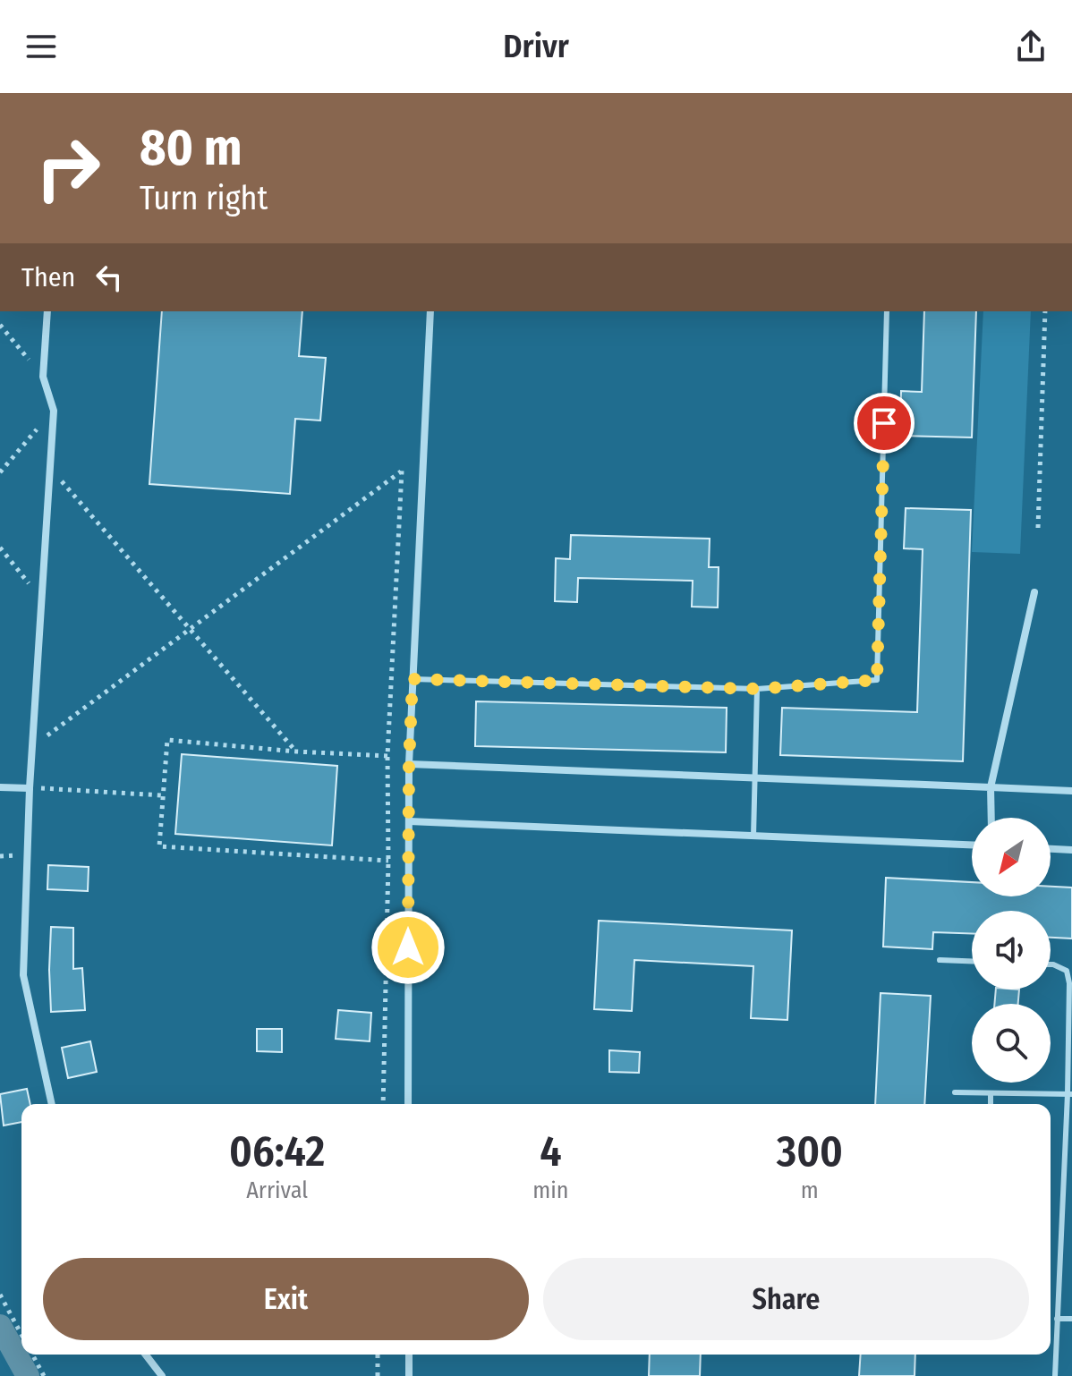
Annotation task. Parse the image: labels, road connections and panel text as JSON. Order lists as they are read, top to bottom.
{
  "north": "bottom left",
  "page": {
    "header": "Drivr",
    "turn": ["80 m", "Turn right"],
    "then": "Then",
    "eta": [
      "06:42",
      "Arrival",
      "4",
      "min",
      "300",
      "m"
    ],
    "buttons": ["Exit", "Share"]
  }
}
